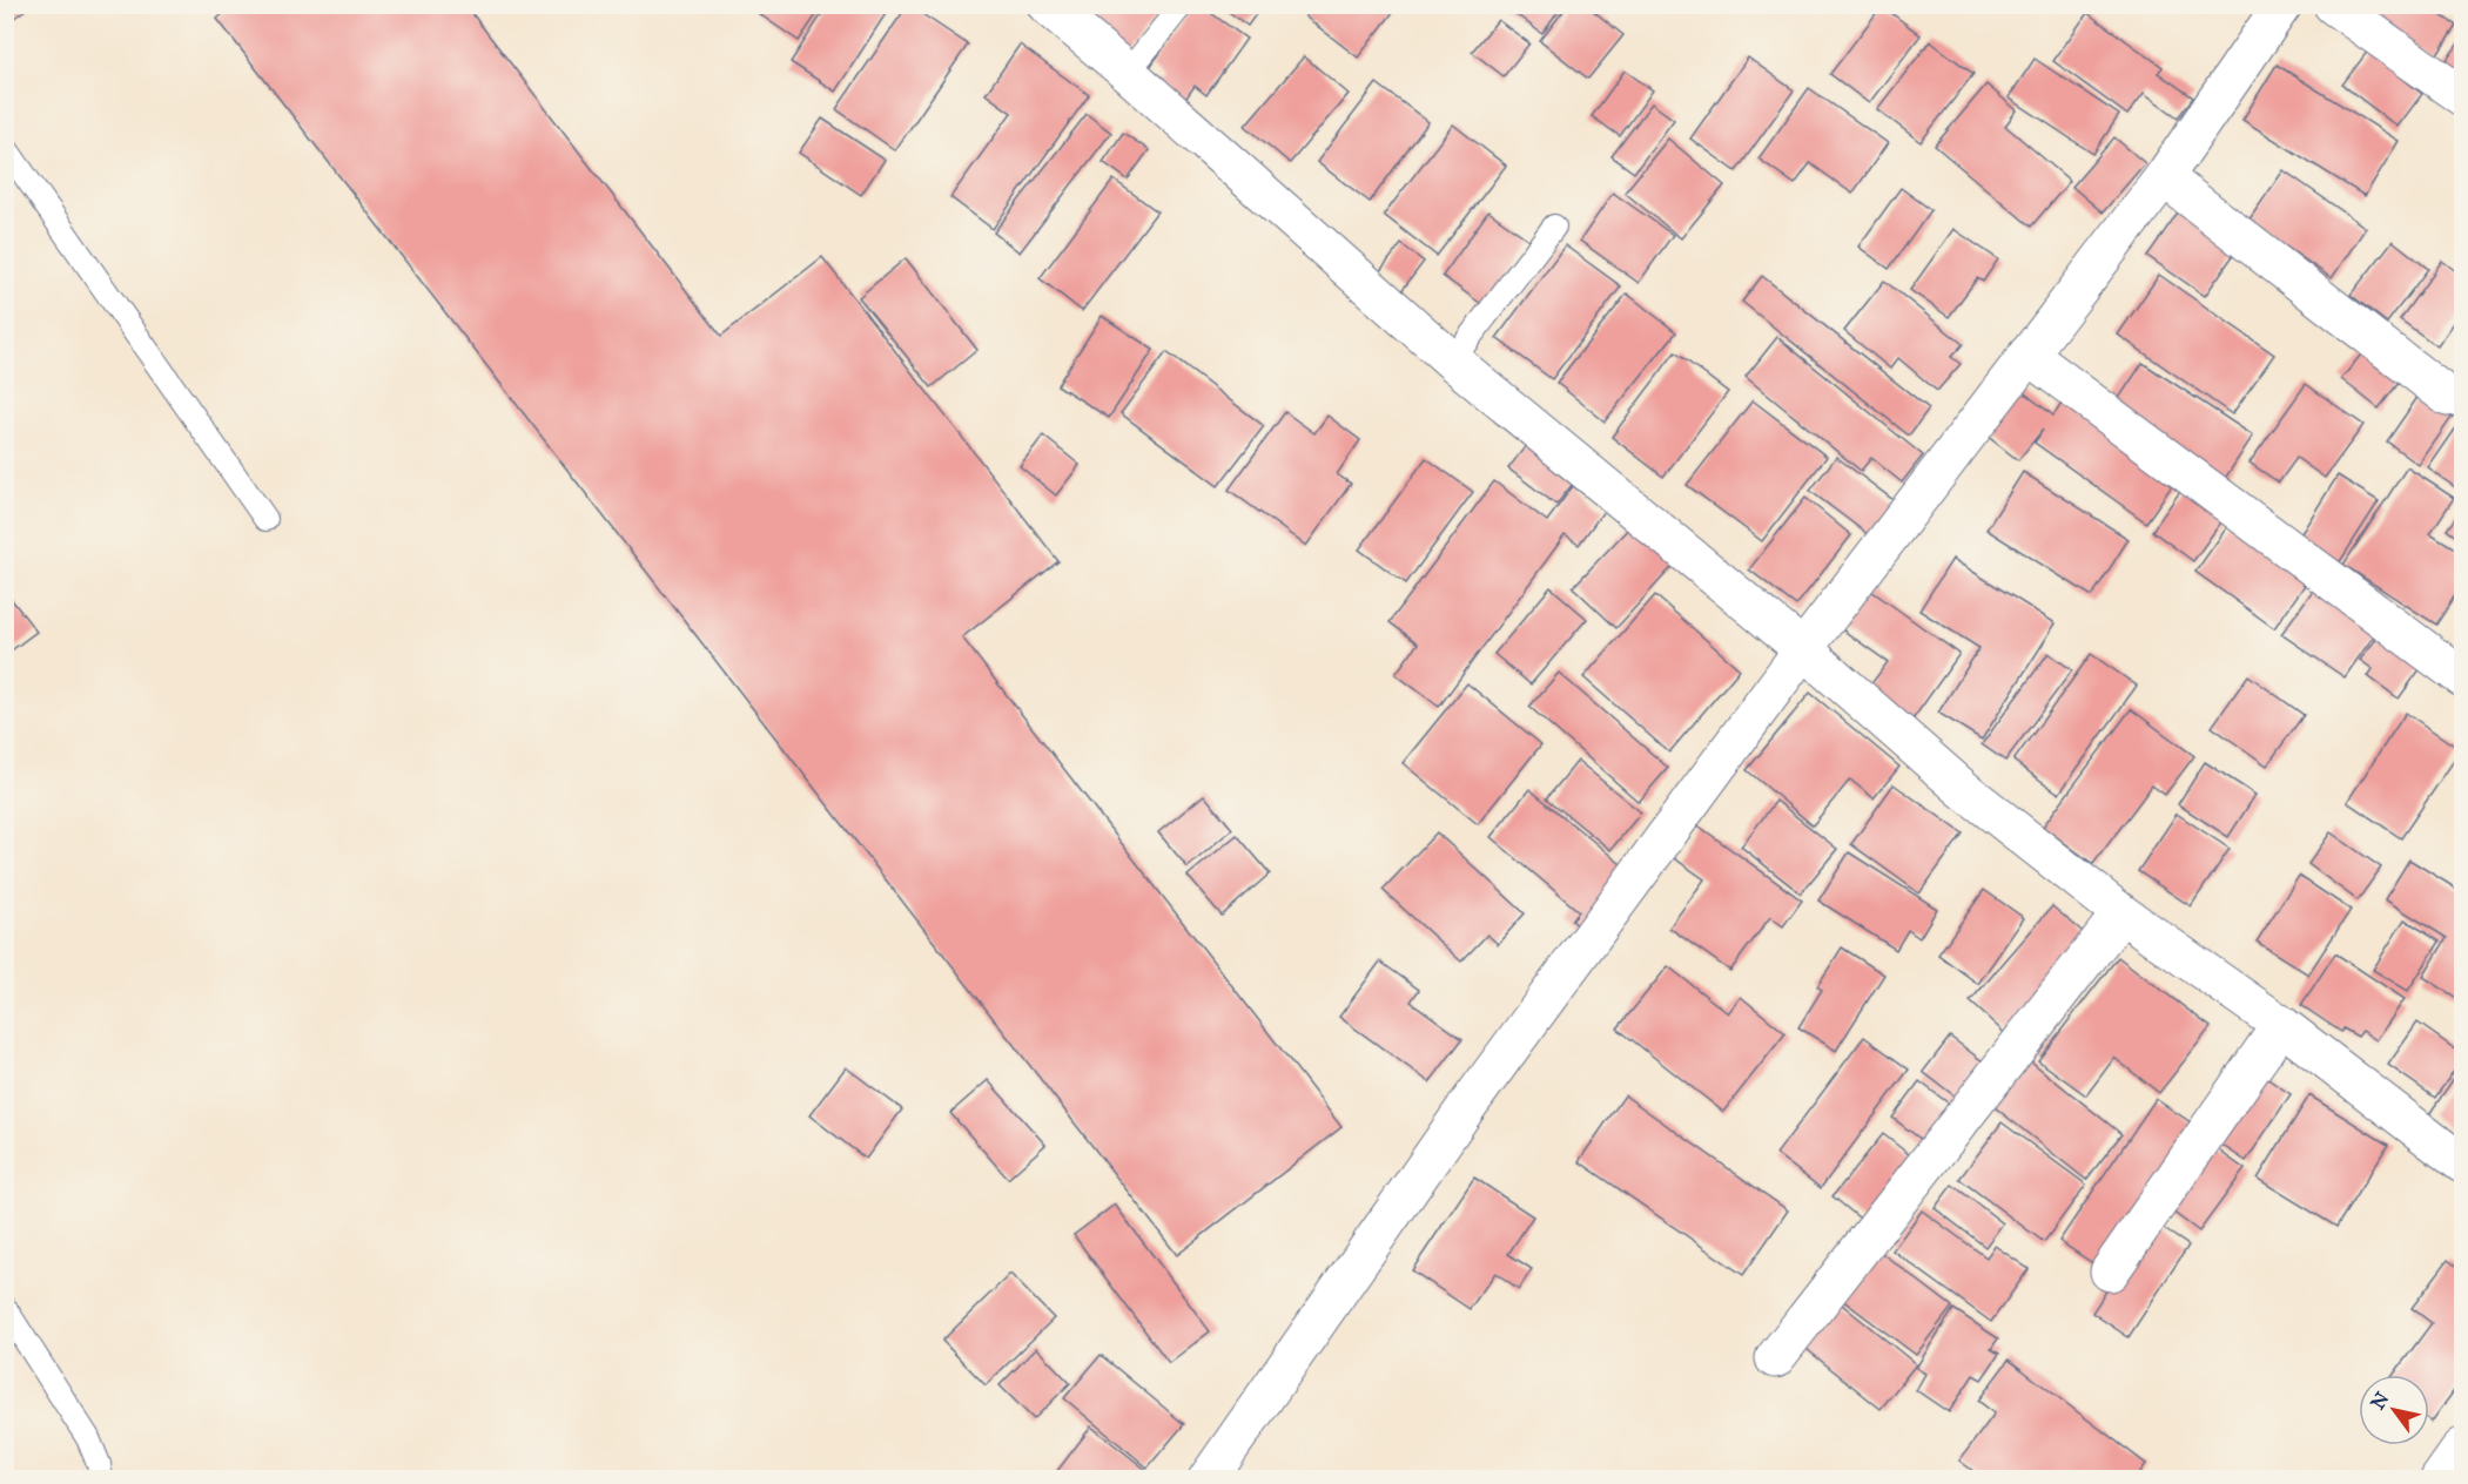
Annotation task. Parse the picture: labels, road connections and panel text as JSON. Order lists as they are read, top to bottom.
{
  "north": "top left"
}
